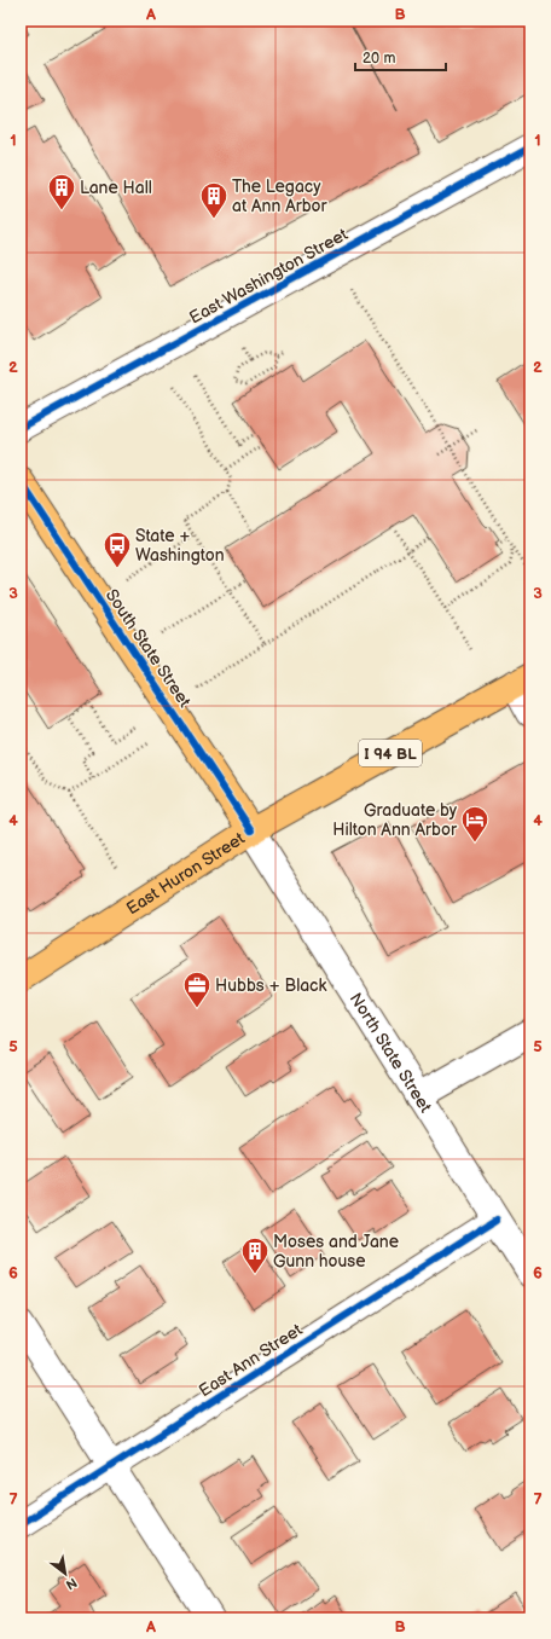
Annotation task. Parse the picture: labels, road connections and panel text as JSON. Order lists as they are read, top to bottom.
{
  "streets": {
    "main road": ["South State Street", "I 94 BL", "East Huron Street"],
    "street": ["East Washington Street", "North State Street", "East Ann Street"]
  },
  "crossings": [
    ["South State Street", "East Huron Street"],
    ["South State Street", "North State Street"],
    ["East Huron Street", "North State Street"],
    ["North State Street", "East Ann Street"]
  ],
  "places": {
    "building": ["Lane Hall", "The Legacy at Ann Arbor", "Moses and Jane Gunn house"],
    "bus stop": ["State + Washington"],
    "hotel": ["Graduate by Hilton Ann Arbor"],
    "office": ["Hubbs + Black"]
  },
  "scale_bar": "20 m",
  "north": "bottom right",
  "grid": {
    "columns": ["A", "B"],
    "rows": [
      "1",
      "2",
      "3",
      "4",
      "5",
      "6",
      "7"
    ]
  }
}
